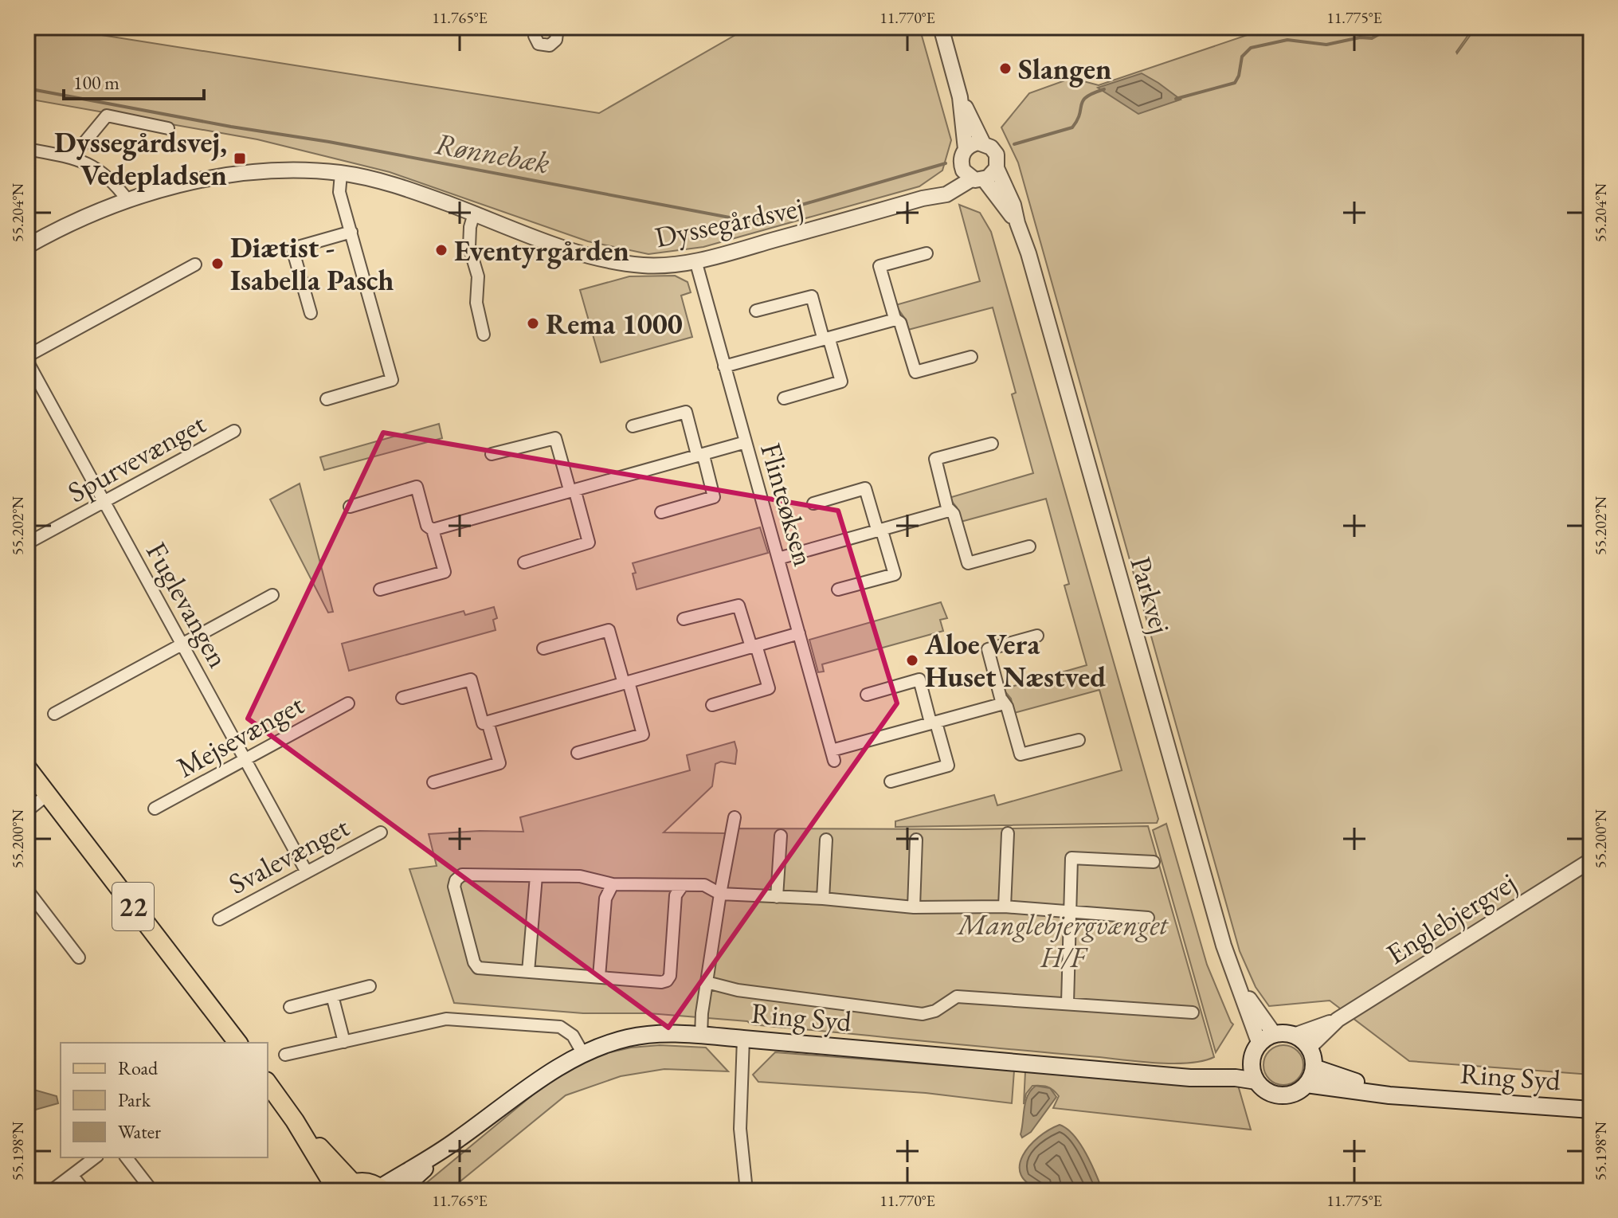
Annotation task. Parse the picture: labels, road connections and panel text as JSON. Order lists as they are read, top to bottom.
{
  "streets": {
    "main road": ["22", "Ring Syd"],
    "street": [
      "Dyssegårdsvej",
      "Spurvevænget",
      "Flinteøksen",
      "Parkvej",
      "Fuglevangen",
      "Mejsevænget",
      "Svalevænget",
      "Englebjergvej"
    ]
  },
  "crossings": [
    ["Dyssegårdsvej", "Flinteøksen"],
    ["Dyssegårdsvej", "Parkvej"],
    ["Spurvevænget", "Fuglevangen"],
    ["Parkvej", "Englebjergvej"],
    ["Parkvej", "Ring Syd"],
    ["Fuglevangen", "Mejsevænget"],
    ["Fuglevangen", "Svalevænget"],
    ["Englebjergvej", "Ring Syd"]
  ],
  "water": ["Rønnebæk"],
  "parks": ["Manglebjergvænget H/F"],
  "places": {
    "other": [
      "Slangen",
      "Eventyrgården",
      "Diætist - Isabella Pasch",
      "Rema 1000",
      "Aloe Vera Huset Næstved"
    ],
    "transit": ["Dyssegårdsvej, Vedepladsen"]
  },
  "legend": ["Road", "Park", "Water"],
  "scale_bar": "100 m",
  "coordinates": [
    "11.765°E",
    "11.770°E",
    "11.775°E",
    "55.204°N",
    "55.202°N",
    "55.200°N",
    "55.198°N"
  ]
}
